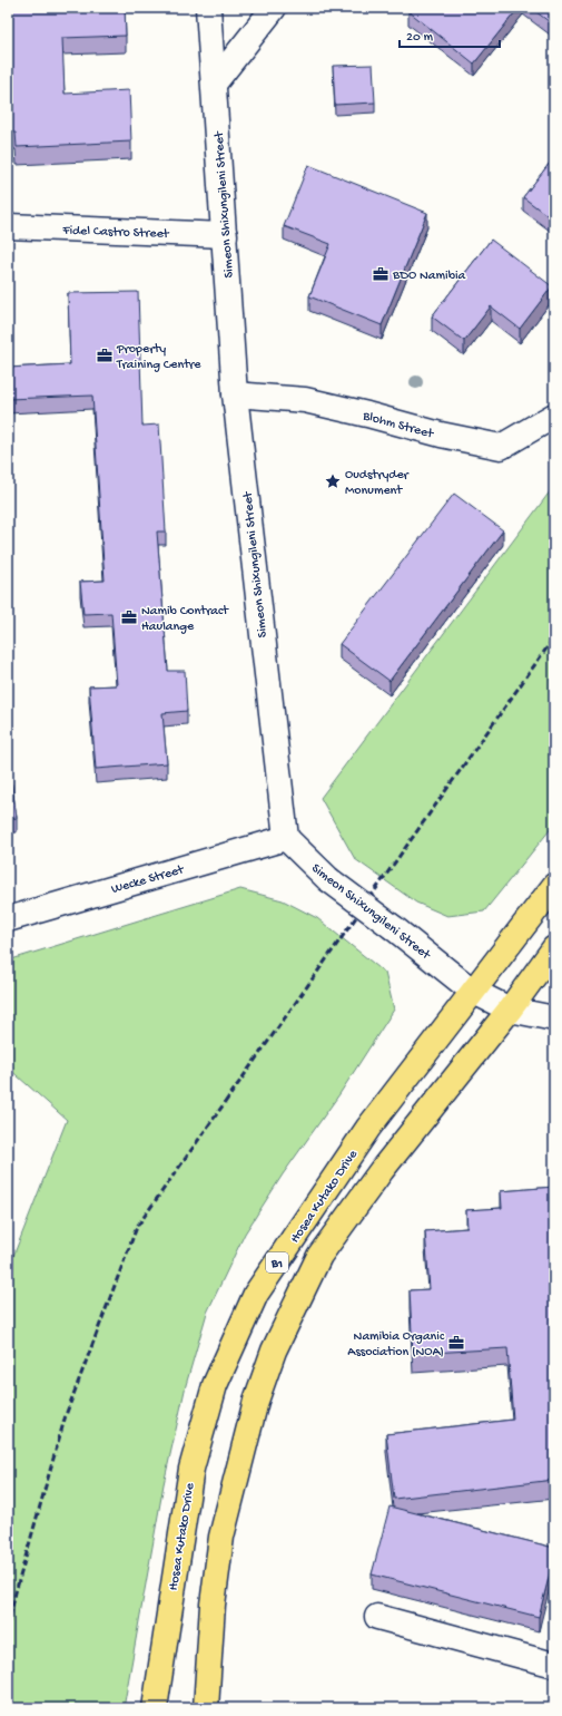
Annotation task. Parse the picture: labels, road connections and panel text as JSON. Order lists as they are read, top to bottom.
{
  "streets": {
    "main road": ["Hosea Kutako Drive", "B1"],
    "street": [
      "Simeon Shixungileni Street",
      "Fidel Castro Street",
      "Blohm Street",
      "Wecke Street"
    ]
  },
  "crossings": [
    ["Simeon Shixungileni Street", "Fidel Castro Street"],
    ["Simeon Shixungileni Street", "Blohm Street"],
    ["Simeon Shixungileni Street", "Wecke Street"],
    ["Simeon Shixungileni Street", "Hosea Kutako Drive"]
  ],
  "places": {
    "office": [
      "BDO Namibia",
      "Property Training Centre",
      "Namib Contract Haulange",
      "Namibia Organic Association (NOA)"
    ],
    "place": ["Oudstryder Monument"]
  },
  "scale_bar": "20 m"
}
